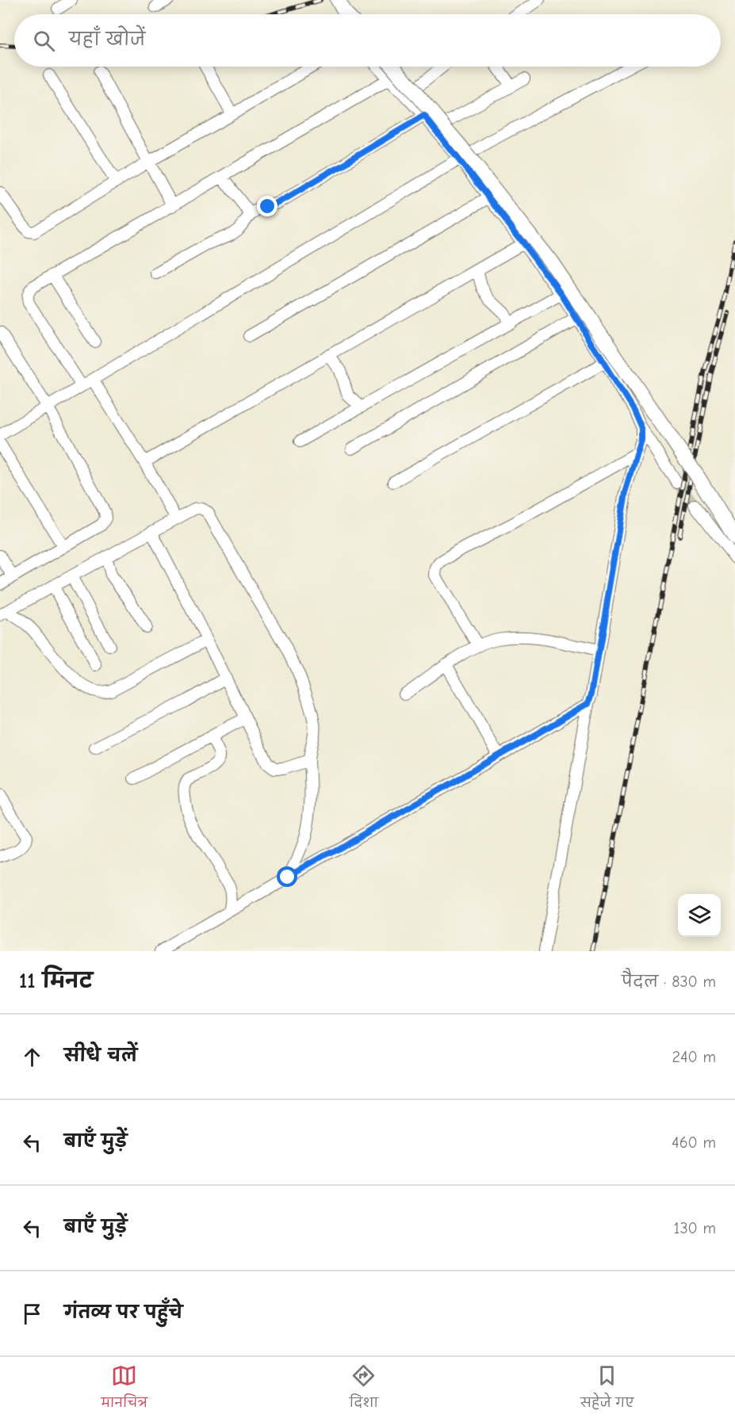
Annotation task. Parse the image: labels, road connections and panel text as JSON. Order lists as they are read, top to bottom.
{
  "page": {
    "search": "यहाँ खोजें",
    "heading": ["11 मिनट", "पैदल · 830 m"],
    "list": [
      ["सीधे चलें", "240 m"],
      ["बाएँ मुड़ें", "460 m"],
      ["बाएँ मुड़ें", "130 m"],
      "गंतव्य पर पहुँचे"
    ],
    "nav": ["मानचित्र", "दिशा", "सहेजे गए"]
  }
}
